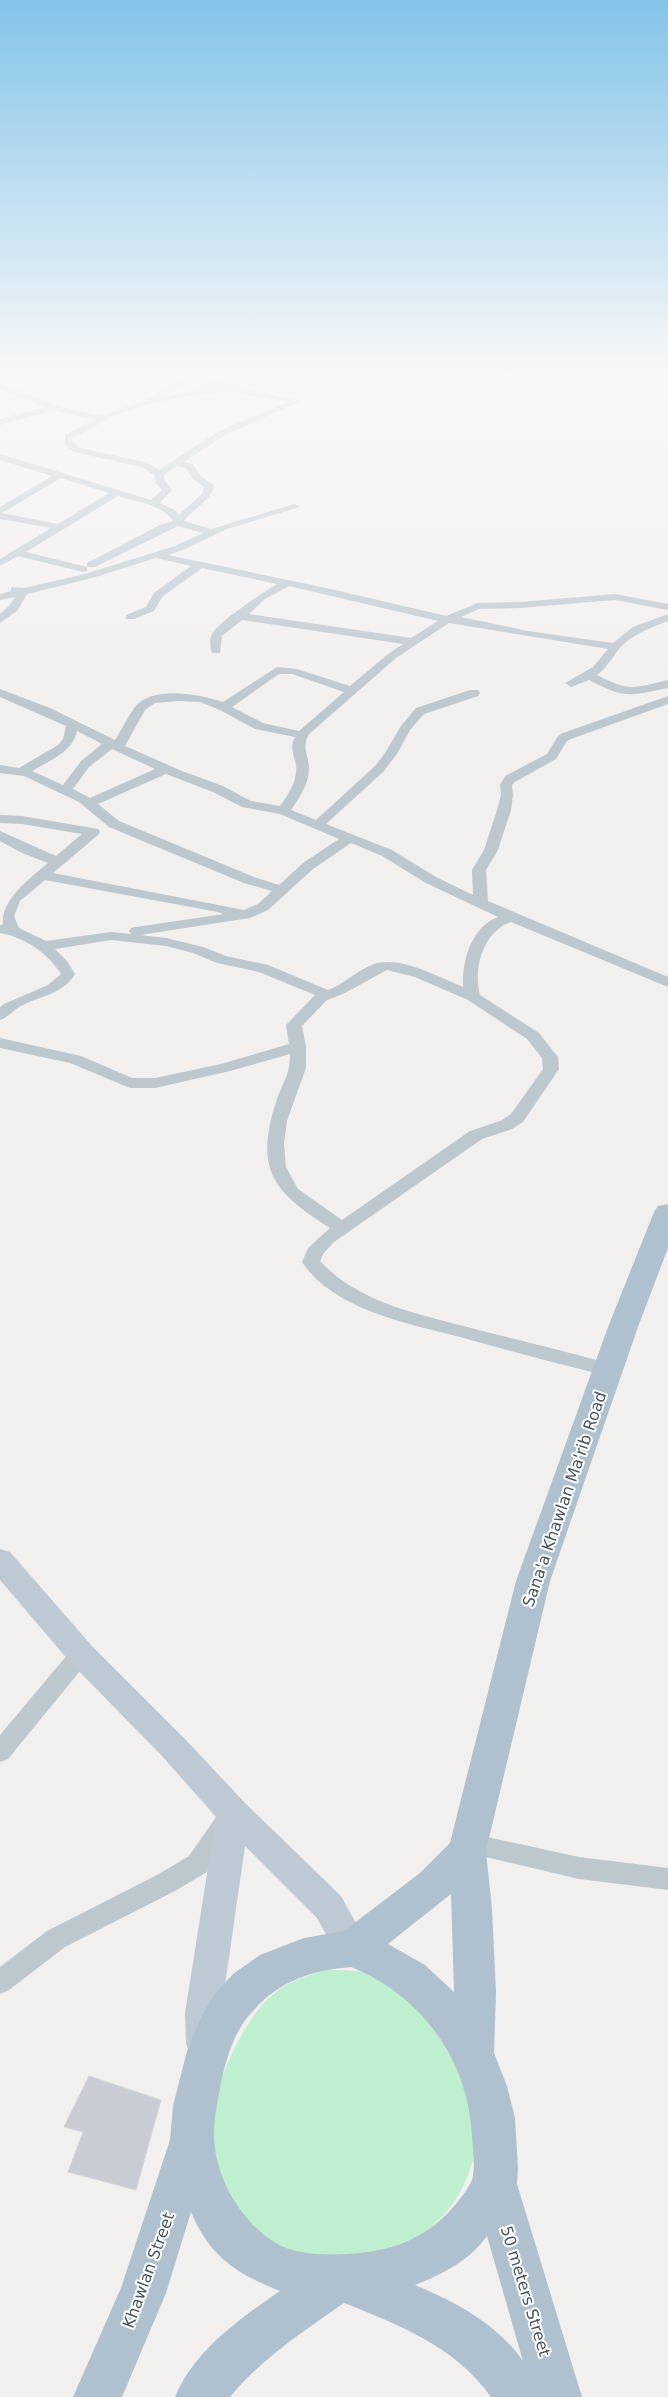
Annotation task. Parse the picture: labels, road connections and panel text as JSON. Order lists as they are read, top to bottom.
{
  "streets": {
    "main road": ["Sana'a Khawlan Ma'rib Road", "Khawlan Street", "50 meters Street"]
  }
}
